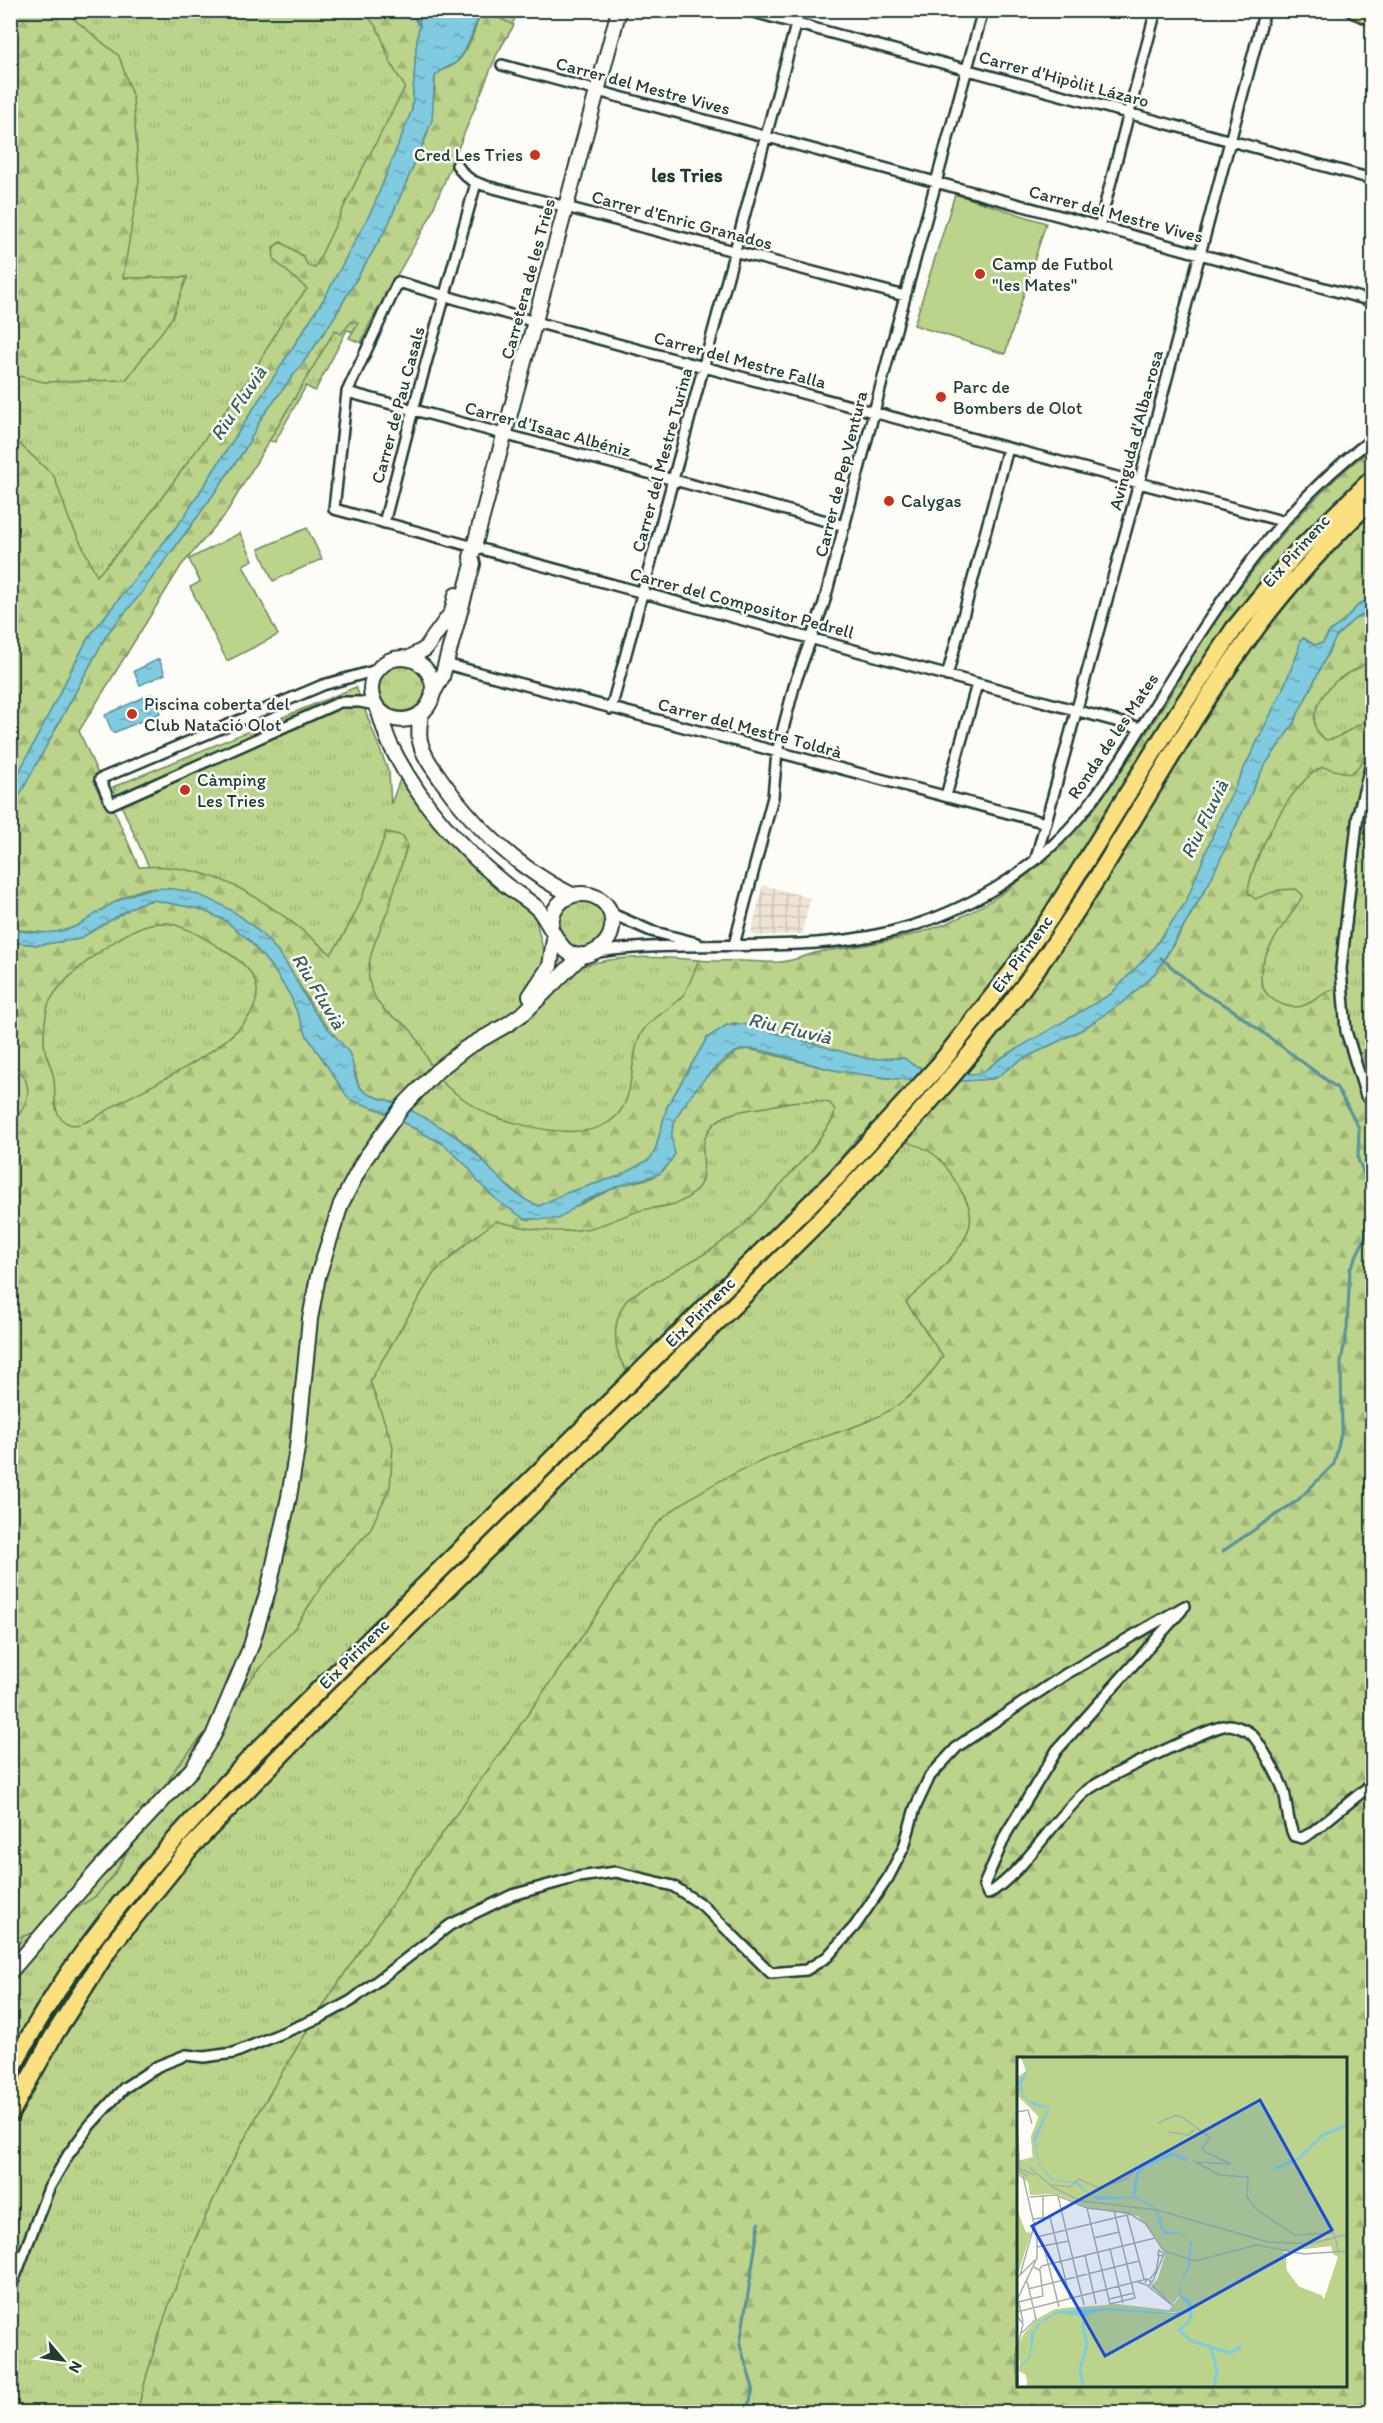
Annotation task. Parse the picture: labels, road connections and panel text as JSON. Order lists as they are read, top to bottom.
{
  "streets": {
    "highway": ["Eix Pirinenc"],
    "street": [
      "Carrer d'Hipòlit Lázaro",
      "Carrer del Mestre Vives",
      "Carrer d'Enric Granados",
      "Carretera de les Tries",
      "Carrer del Mestre Falla",
      "Carrer de Pau Casals",
      "Carrer d'Isaac Albéniz",
      "Avinguda d'Alba-rosa",
      "Carrer del Mestre Turina",
      "Carrer de Pep Ventura",
      "Carrer del Compositor Pedrell",
      "Carrer del Mestre Toldrà",
      "Ronda de les Mates"
    ]
  },
  "crossings": [
    ["Carrer d'Hipòlit Lázaro", "Avinguda d'Alba-rosa"],
    ["Carrer d'Hipòlit Lázaro", "Carrer del Mestre Turina"],
    ["Carrer d'Hipòlit Lázaro", "Carrer de Pep Ventura"],
    ["Carrer del Mestre Vives", "Carretera de les Tries"],
    ["Carrer del Mestre Vives", "Avinguda d'Alba-rosa"],
    ["Carrer del Mestre Vives", "Carrer del Mestre Turina"],
    ["Carrer del Mestre Vives", "Carrer de Pep Ventura"],
    ["Carrer d'Enric Granados", "Carretera de les Tries"],
    ["Carrer d'Enric Granados", "Carrer de Pau Casals"],
    ["Carrer d'Enric Granados", "Carrer del Mestre Turina"],
    ["Carrer d'Enric Granados", "Carrer de Pep Ventura"],
    ["Carretera de les Tries", "Carrer del Mestre Falla"],
    ["Carretera de les Tries", "Carrer d'Isaac Albéniz"],
    ["Carretera de les Tries", "Carrer del Compositor Pedrell"],
    ["Carretera de les Tries", "Carrer del Mestre Toldrà"],
    ["Carrer del Mestre Falla", "Carrer de Pau Casals"],
    ["Carrer del Mestre Falla", "Carrer d'Isaac Albéniz"],
    ["Carrer del Mestre Falla", "Avinguda d'Alba-rosa"],
    ["Carrer del Mestre Falla", "Carrer del Mestre Turina"],
    ["Carrer del Mestre Falla", "Carrer de Pep Ventura"],
    ["Carrer del Mestre Falla", "Carrer del Compositor Pedrell"],
    ["Carrer del Mestre Falla", "Ronda de les Mates"],
    ["Carrer de Pau Casals", "Carrer d'Isaac Albéniz"],
    ["Carrer de Pau Casals", "Carrer del Compositor Pedrell"],
    ["Carrer d'Isaac Albéniz", "Carrer del Mestre Turina"],
    ["Carrer d'Isaac Albéniz", "Carrer de Pep Ventura"],
    ["Carrer d'Isaac Albéniz", "Carrer del Compositor Pedrell"],
    ["Avinguda d'Alba-rosa", "Carrer del Compositor Pedrell"],
    ["Avinguda d'Alba-rosa", "Carrer del Mestre Toldrà"],
    ["Avinguda d'Alba-rosa", "Ronda de les Mates"],
    ["Carrer del Mestre Turina", "Carrer del Compositor Pedrell"],
    ["Carrer del Mestre Turina", "Carrer del Mestre Toldrà"],
    ["Carrer de Pep Ventura", "Carrer del Compositor Pedrell"],
    ["Carrer de Pep Ventura", "Carrer del Mestre Toldrà"],
    ["Carrer de Pep Ventura", "Ronda de les Mates"],
    ["Carrer del Compositor Pedrell", "Ronda de les Mates"]
  ],
  "districts": ["les Tries"],
  "water": ["Riu Fluvià"],
  "places": [
    "Cred Les Tries",
    "Camp de Futbol \"les Mates\"",
    "Parc de Bombers de Olot",
    "Calygas",
    "Piscina coberta del Club Natació Olot",
    "Càmping Les Tries"
  ],
  "north": "bottom right"
}
